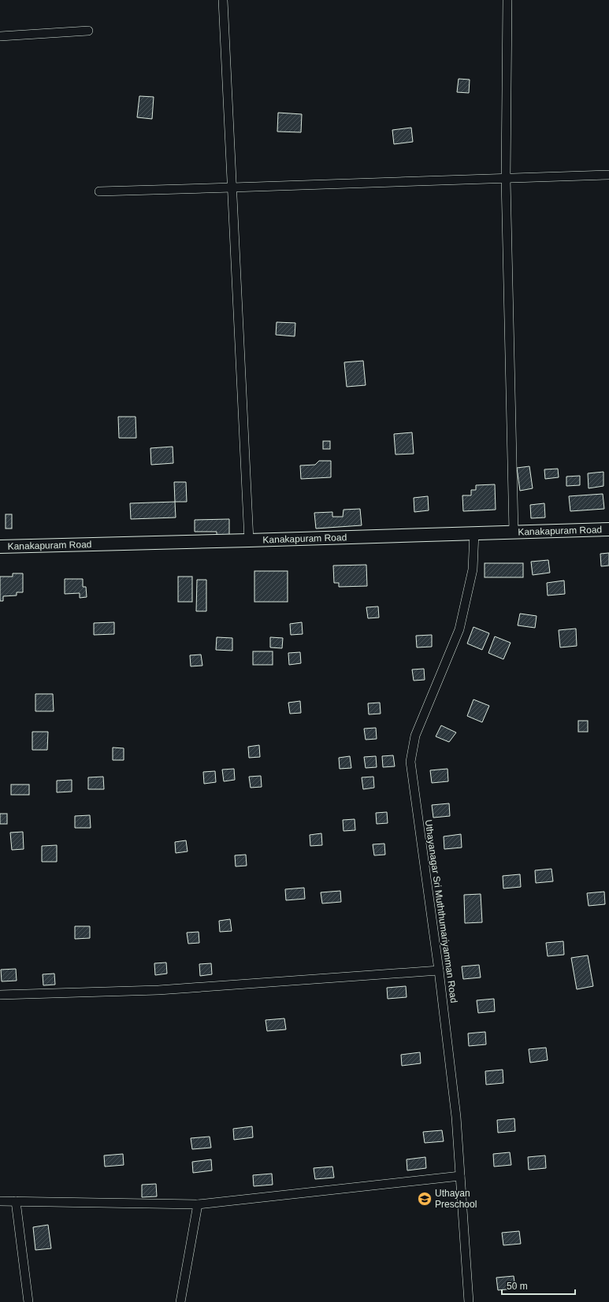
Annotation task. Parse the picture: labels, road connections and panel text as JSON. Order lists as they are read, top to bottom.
{
  "streets": {
    "street": ["Kanakapuram Road", "Uthayanagar Sri Muththumariyamman Road"]
  },
  "crossings": [
    ["Kanakapuram Road", "Uthayanagar Sri Muththumariyamman Road"]
  ],
  "places": {
    "school or university": ["Uthayan Preschool"]
  },
  "scale_bar": "50 m"
}
